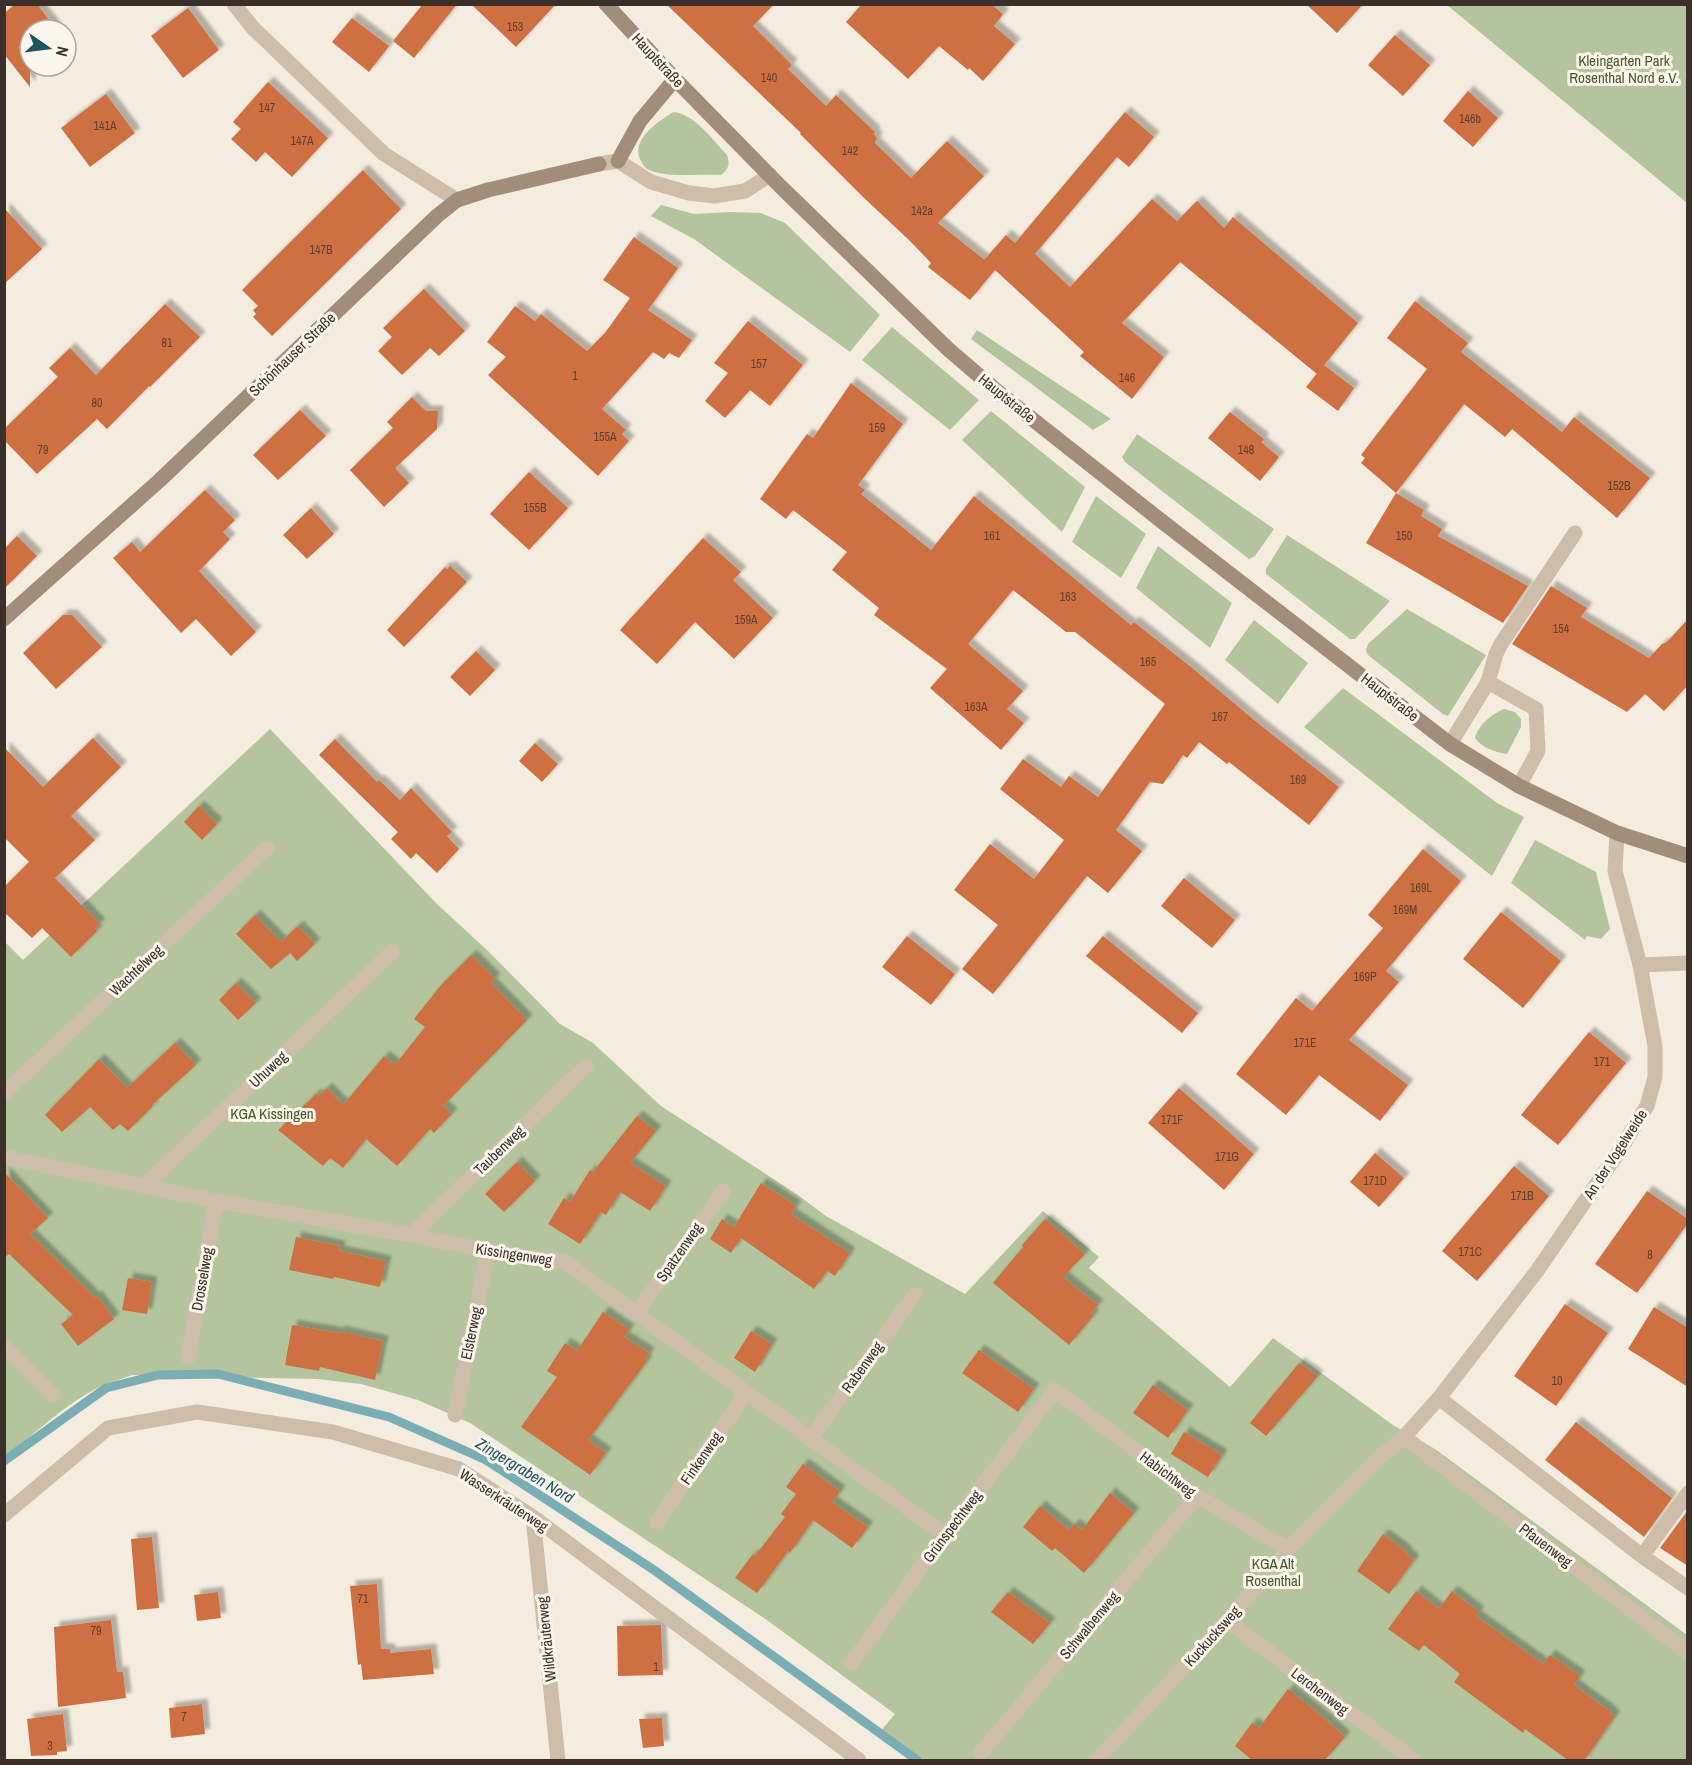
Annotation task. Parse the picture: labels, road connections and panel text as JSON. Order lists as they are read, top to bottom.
{
  "streets": {
    "street": [
      "Hauptstraße",
      "Schönhauser Straße",
      "Wachtelweg",
      "Uhuweg",
      "Taubenweg",
      "An der Vogelweide",
      "Spatzenweg",
      "Kissingenweg",
      "Drosselweg",
      "Elsterweg",
      "Rabenweg",
      "Finkenweg",
      "Habichtweg",
      "Wasserkräuterweg",
      "Grünspechtweg",
      "Pfauenweg",
      "Schwalbenweg",
      "Kuckucksweg",
      "Wildkräuterweg",
      "Lerchenweg"
    ]
  },
  "crossings": [
    ["Hauptstraße", "An der Vogelweide"],
    ["Uhuweg", "Kissingenweg"],
    ["Taubenweg", "Kissingenweg"],
    ["An der Vogelweide", "Pfauenweg"],
    ["An der Vogelweide", "Kuckucksweg"],
    ["Spatzenweg", "Kissingenweg"],
    ["Kissingenweg", "Drosselweg"],
    ["Kissingenweg", "Elsterweg"],
    ["Kissingenweg", "Rabenweg"],
    ["Kissingenweg", "Finkenweg"],
    ["Kissingenweg", "Grünspechtweg"],
    ["Habichtweg", "Grünspechtweg"],
    ["Habichtweg", "Schwalbenweg"],
    ["Habichtweg", "Kuckucksweg"],
    ["Wasserkräuterweg", "Wildkräuterweg"],
    ["Pfauenweg", "Kuckucksweg"],
    ["Kuckucksweg", "Lerchenweg"]
  ],
  "water": ["Zingergraben Nord"],
  "parks": ["Kleingarten Park Rosenthal Nord e.V.", "KGA Kissingen", "KGA Alt Rosenthal"],
  "house_numbers": [
    "153",
    "140",
    "147",
    "146b",
    "141A",
    "147A",
    "142",
    "142a",
    "147B",
    "81",
    "157",
    "1",
    "146",
    "80",
    "159",
    "155A",
    "79",
    "148",
    "152B",
    "155B",
    "161",
    "150",
    "163",
    "159A",
    "154",
    "165",
    "163A",
    "167",
    "169",
    "169L",
    "169M",
    "169P",
    "171E",
    "171",
    "171F",
    "171G",
    "171D",
    "171B",
    "171C",
    "8",
    "10",
    "71",
    "79",
    "1",
    "7",
    "3"
  ],
  "north": "right"
}
